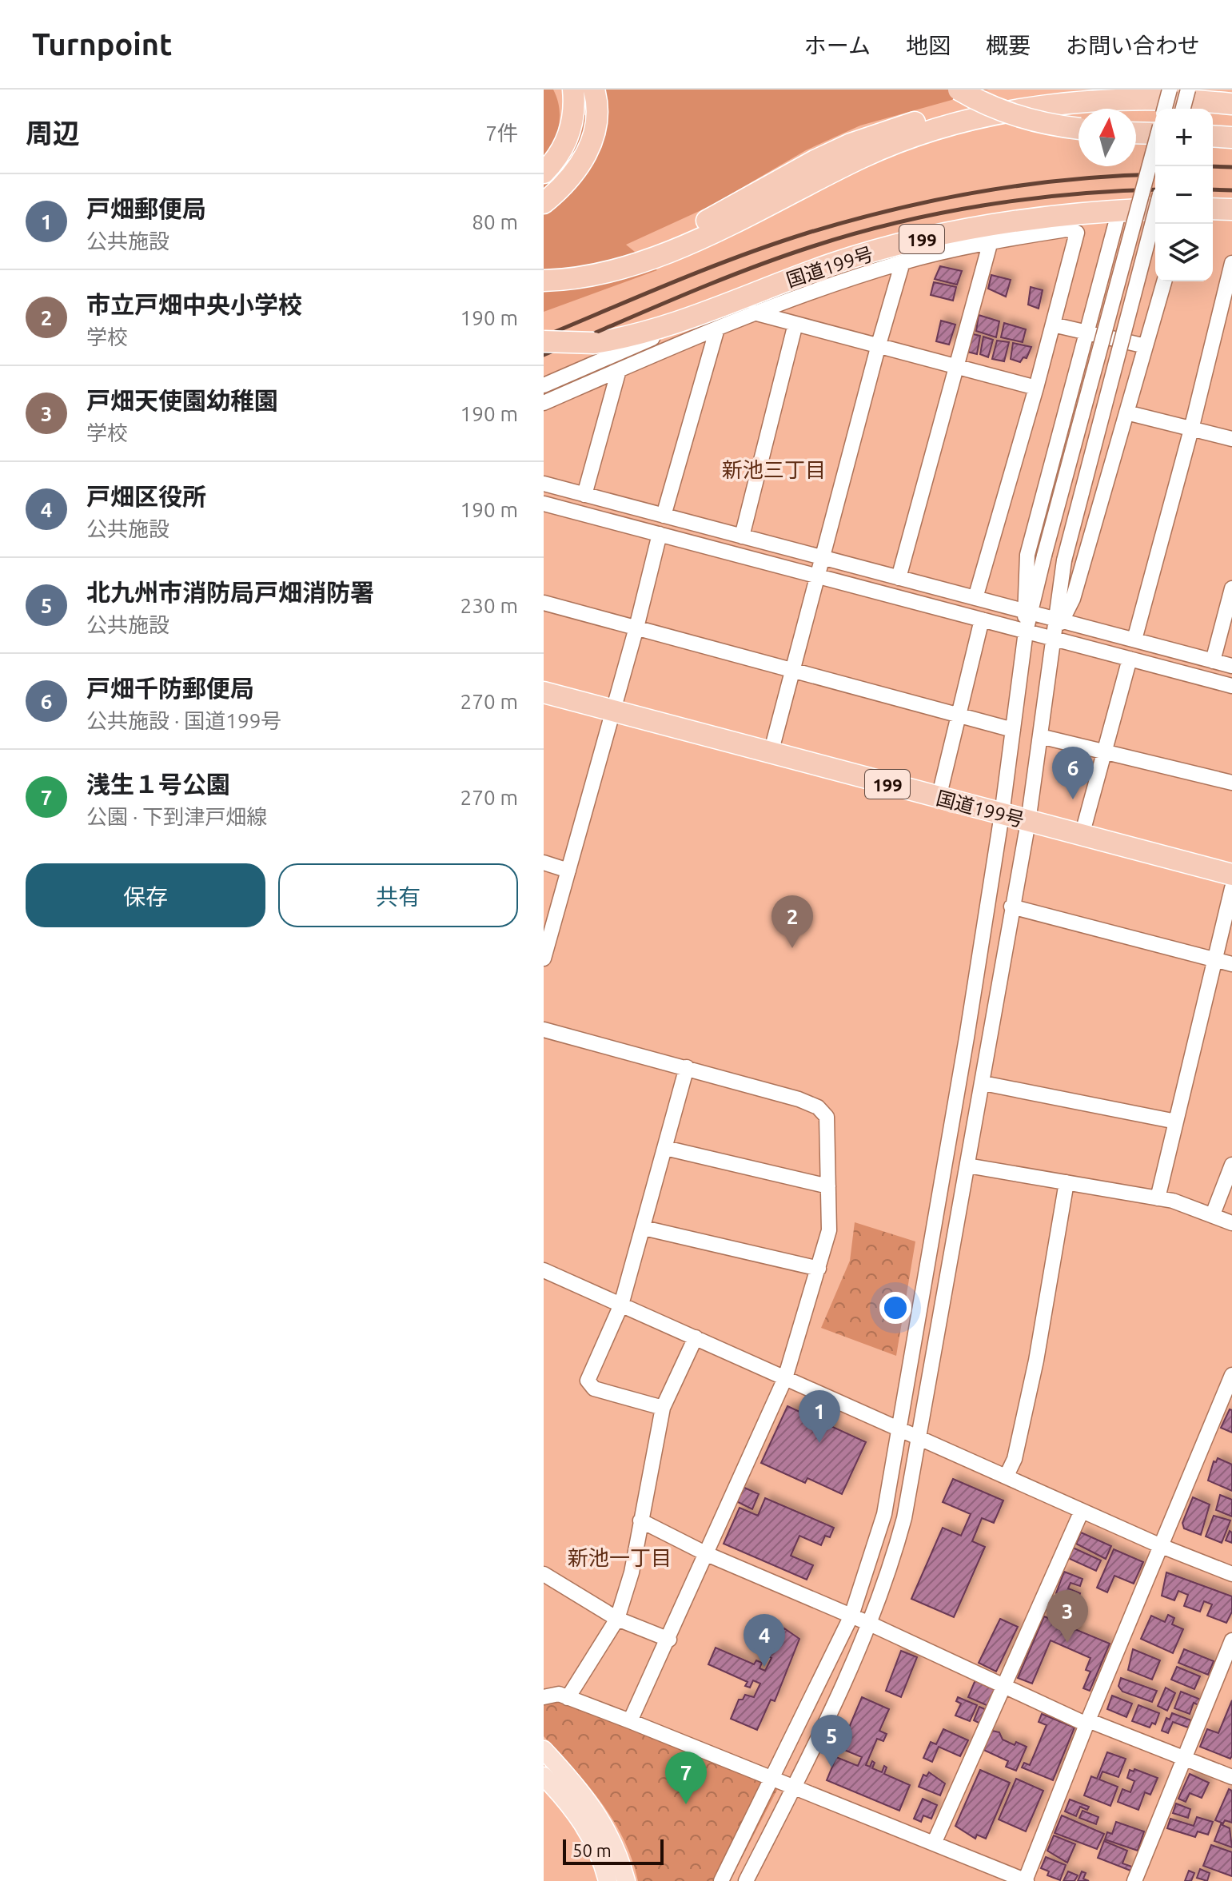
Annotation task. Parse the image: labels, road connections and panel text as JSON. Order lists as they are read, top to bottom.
{
  "streets": {
    "highway": ["199", "国道199号"]
  },
  "districts": ["新池三丁目", "新池一丁目"],
  "scale_bar": "50 m",
  "north": "top",
  "page": {
    "header": "Turnpoint",
    "nav": [
      "ホーム",
      "地図",
      "概要",
      "お問い合わせ"
    ],
    "heading": ["周辺", "7件"],
    "map_buttons": ["+", "−"],
    "list": [
      {
        "mark": "1",
        "name": "戸畑郵便局",
        "note": "公共施設",
        "value": "80 m"
      },
      {
        "mark": "2",
        "name": "市立戸畑中央小学校",
        "note": "学校",
        "value": "190 m"
      },
      {
        "mark": "3",
        "name": "戸畑天使園幼稚園",
        "note": "学校",
        "value": "190 m"
      },
      {
        "mark": "4",
        "name": "戸畑区役所",
        "note": "公共施設",
        "value": "190 m"
      },
      {
        "mark": "5",
        "name": "北九州市消防局戸畑消防署",
        "note": "公共施設",
        "value": "230 m"
      },
      {
        "mark": "6",
        "name": "戸畑千防郵便局",
        "note": "公共施設 · 国道199号",
        "value": "270 m"
      },
      {
        "mark": "7",
        "name": "浅生１号公園",
        "note": "公園 · 下到津戸畑線",
        "value": "270 m"
      }
    ],
    "pins": [
      "6",
      "2",
      "1",
      "3",
      "4",
      "5",
      "7"
    ],
    "buttons": ["保存", "共有"],
    "scale": "50 m"
  }
}
